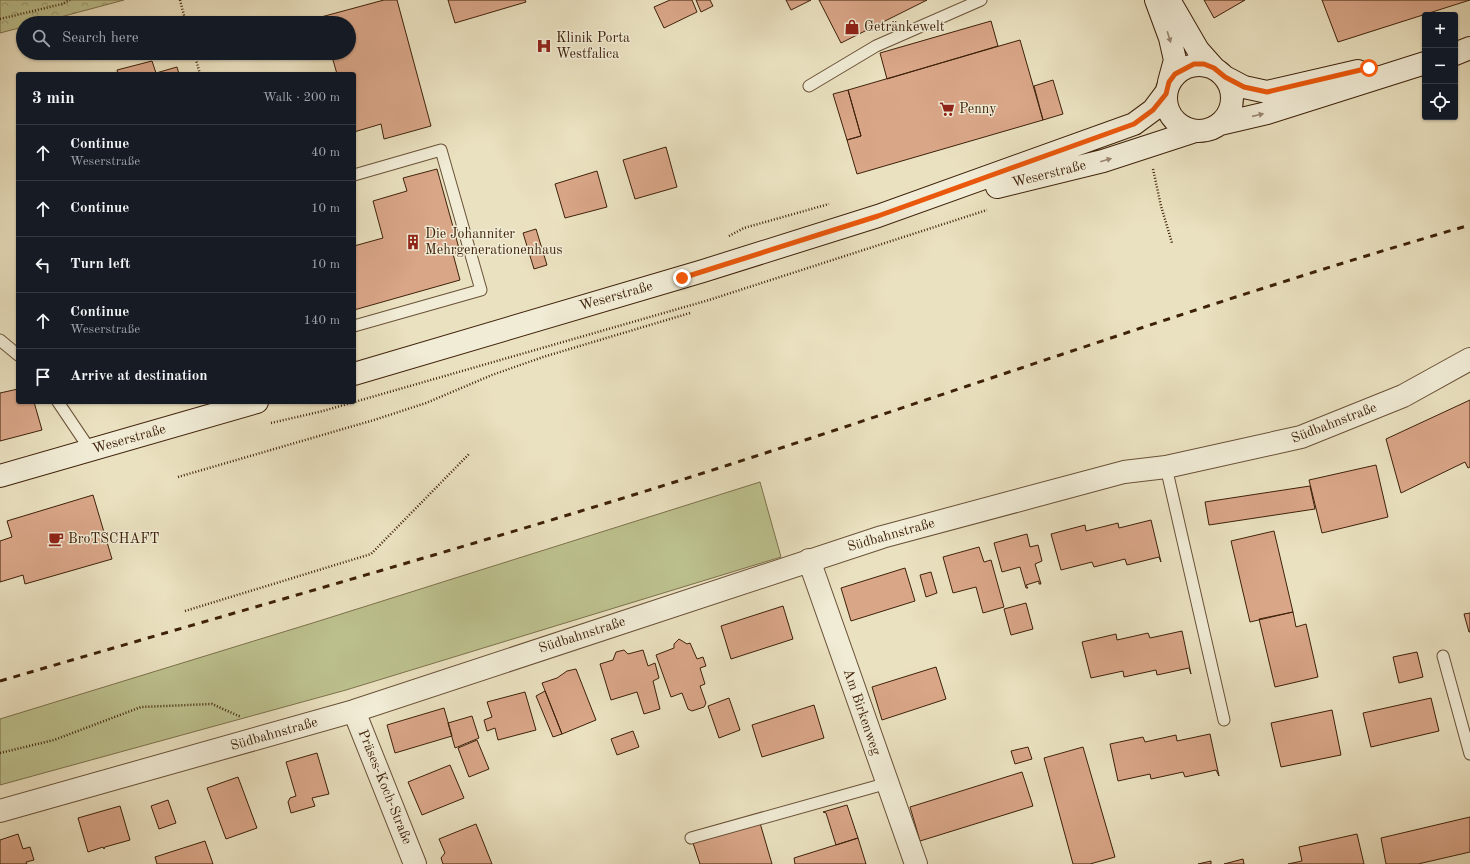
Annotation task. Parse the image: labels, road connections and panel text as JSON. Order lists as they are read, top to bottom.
{
  "streets": {
    "street": [
      "Weserstraße",
      "Südbahnstraße",
      "Am Birkenweg",
      "Präses-Koch-Straße"
    ]
  },
  "crossings": [
    ["Südbahnstraße", "Am Birkenweg"],
    ["Südbahnstraße", "Präses-Koch-Straße"]
  ],
  "places": {
    "shop": ["Getränkewelt"],
    "hospital": ["Klinik Porta Westfalica"],
    "supermarket": ["Penny"],
    "building": ["Die Johanniter Mehrgenerationenhaus"],
    "cafe": ["BroTSCHAFT"]
  },
  "page": {
    "map_buttons": ["+", "−"],
    "search": "Search here",
    "heading": ["3 min", "Walk · 200 m"],
    "list": [
      ["Continue", "Weserstraße", "40 m"],
      ["Continue", "10 m"],
      ["Turn left", "10 m"],
      ["Continue", "Weserstraße", "140 m"],
      "Arrive at destination"
    ]
  }
}
